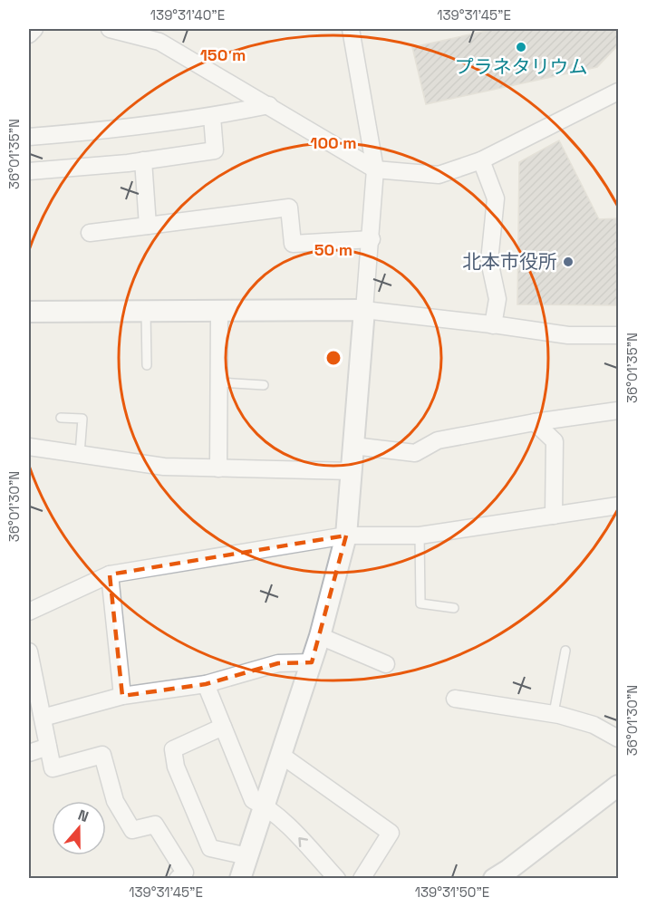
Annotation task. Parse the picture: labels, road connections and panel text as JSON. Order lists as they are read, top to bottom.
{
  "places": ["プラネタリウム", "北本市役所"],
  "north": "top",
  "coordinates": [
    "139°31'40\"E",
    "139°31'45\"E",
    "36°01'35\"N",
    "36°01'30\"N",
    "139°31'50\"E"
  ],
  "rings": ["150 m", "100 m", "50 m"]
}
